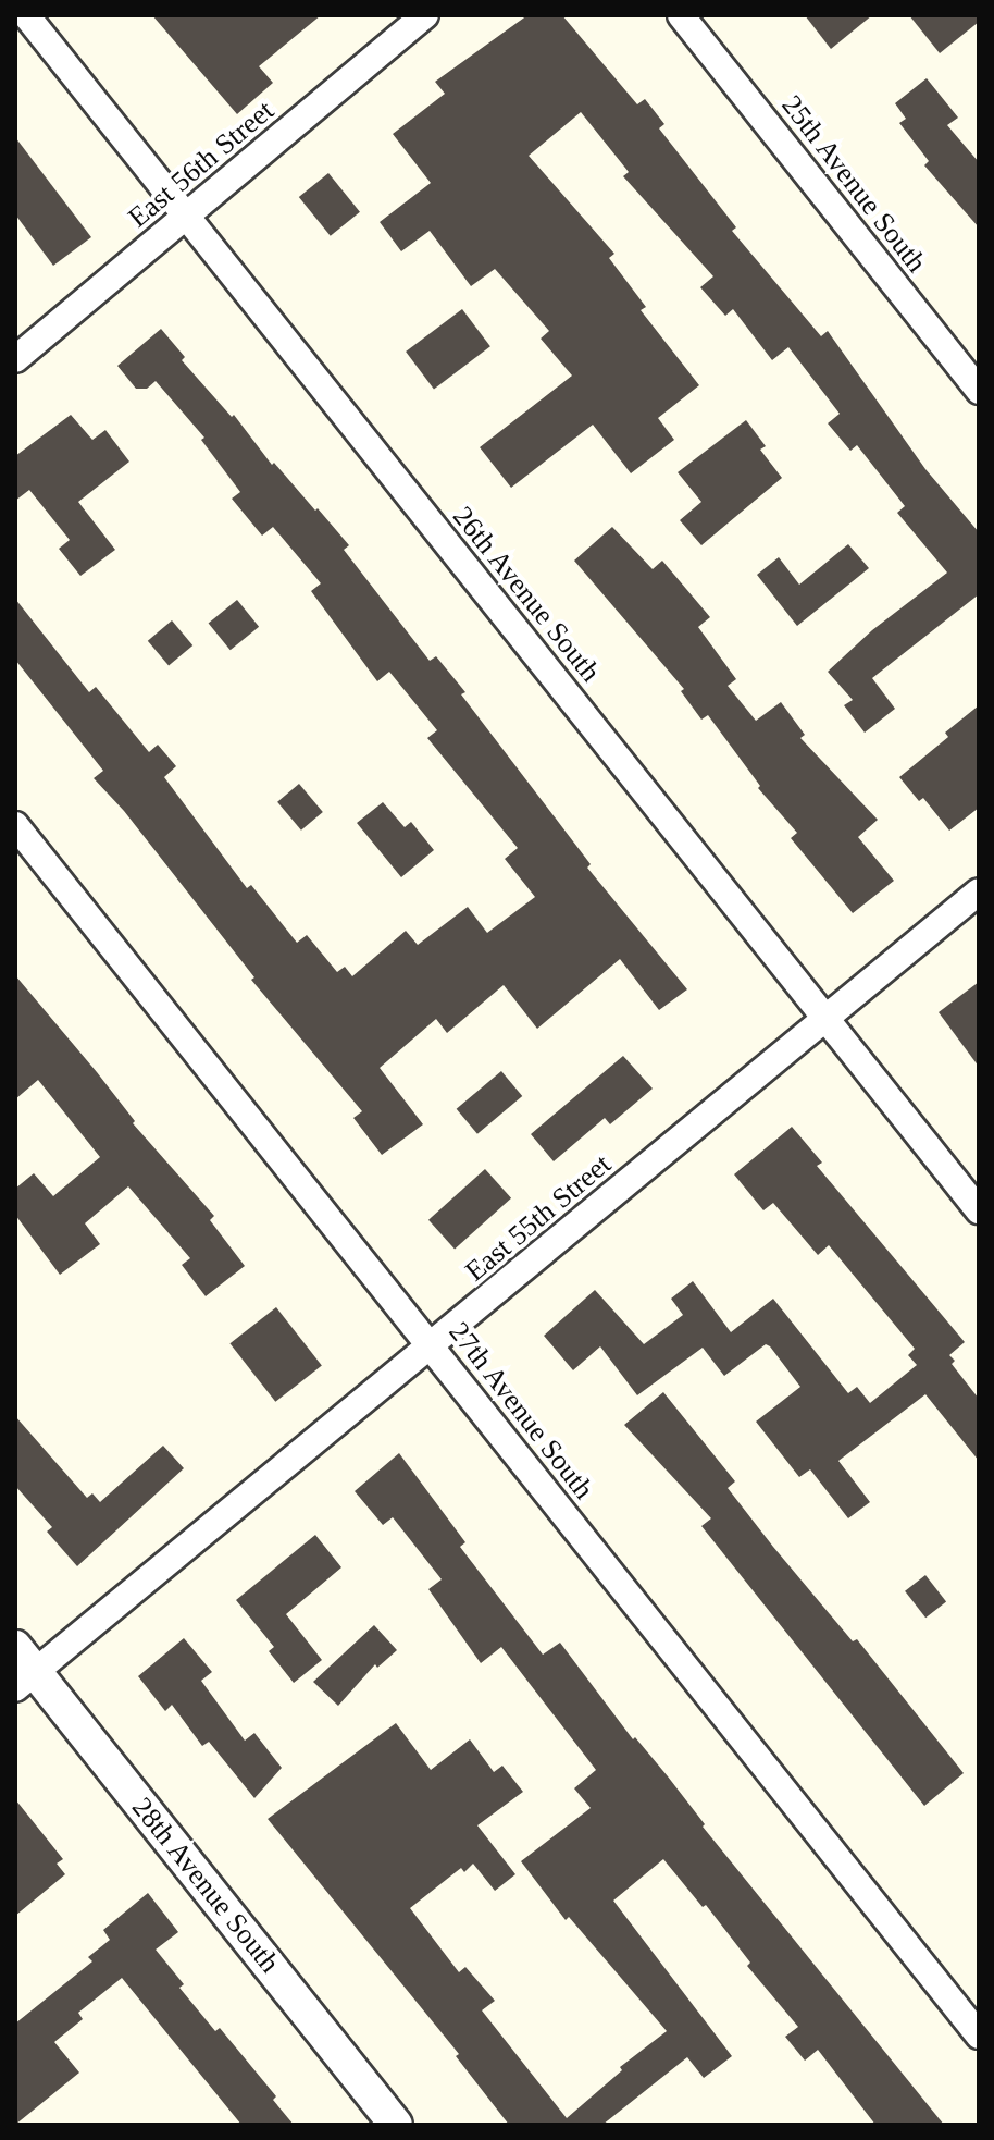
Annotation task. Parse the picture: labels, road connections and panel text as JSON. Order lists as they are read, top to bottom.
{
  "streets": {
    "street": [
      "East 56th Street",
      "25th Avenue South",
      "26th Avenue South",
      "East 55th Street",
      "27th Avenue South",
      "28th Avenue South"
    ]
  },
  "crossings": [
    ["East 56th Street", "26th Avenue South"],
    ["26th Avenue South", "East 55th Street"],
    ["East 55th Street", "27th Avenue South"],
    ["East 55th Street", "28th Avenue South"]
  ]
}
